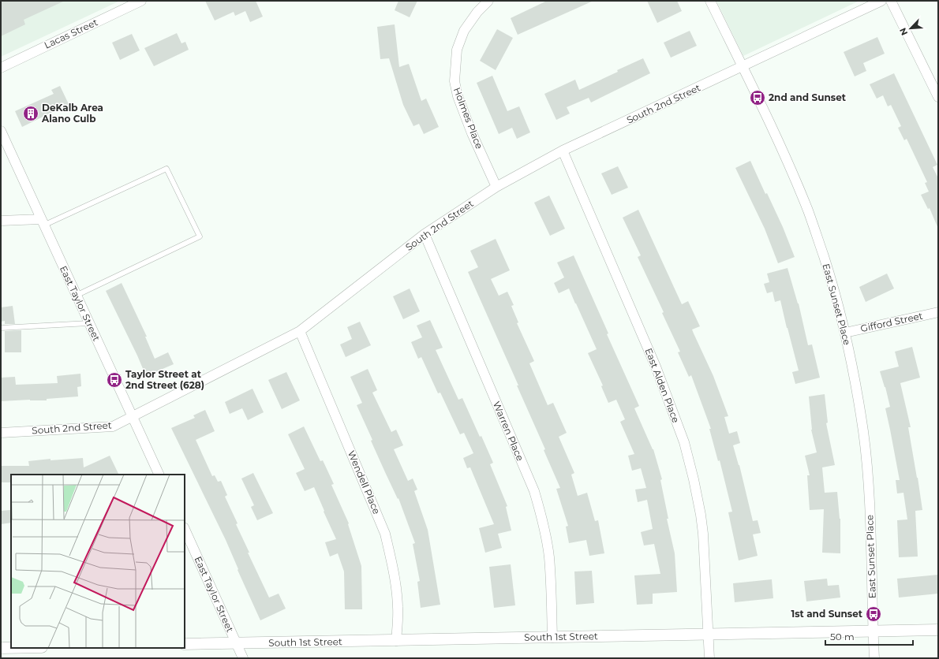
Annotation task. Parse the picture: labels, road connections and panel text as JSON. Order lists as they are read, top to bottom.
{
  "streets": {
    "street": [
      "Lacas Street",
      "South 2nd Street",
      "Holmes Place",
      "East Taylor Street",
      "East Sunset Place",
      "Gifford Street",
      "East Alden Place",
      "Warren Place",
      "Wendell Place",
      "South 1st Street"
    ]
  },
  "crossings": [
    ["South 2nd Street", "Holmes Place"],
    ["South 2nd Street", "East Taylor Street"],
    ["South 2nd Street", "East Sunset Place"],
    ["South 2nd Street", "East Alden Place"],
    ["South 2nd Street", "Warren Place"],
    ["South 2nd Street", "Wendell Place"],
    ["East Taylor Street", "South 1st Street"],
    ["East Sunset Place", "Gifford Street"],
    ["East Sunset Place", "South 1st Street"],
    ["East Alden Place", "South 1st Street"],
    ["Warren Place", "South 1st Street"],
    ["Wendell Place", "South 1st Street"]
  ],
  "places": {
    "bus stop": ["2nd and Sunset", "Taylor Street at 2nd Street (628)", "1st and Sunset"],
    "building": ["DeKalb Area Alano Culb"]
  },
  "scale_bar": "50 m",
  "north": "bottom left"
}
